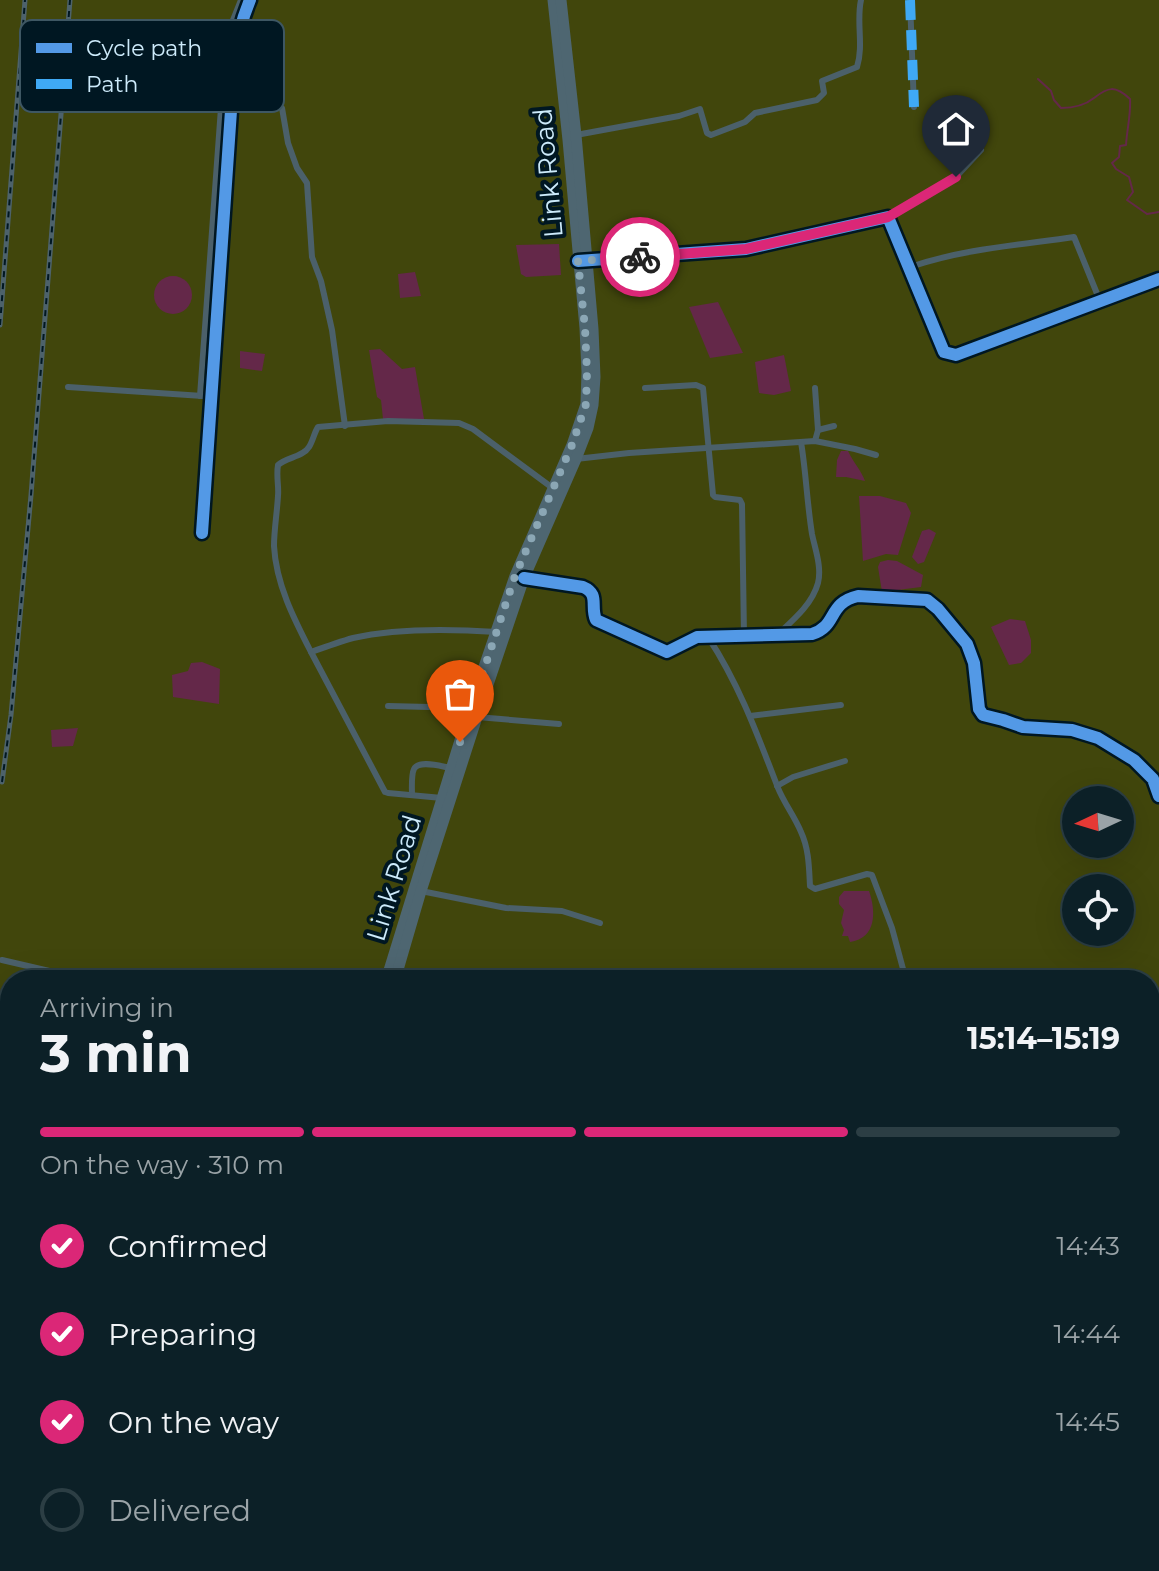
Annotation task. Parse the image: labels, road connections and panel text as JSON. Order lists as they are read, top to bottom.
{
  "streets": {
    "highway": ["Link Road"]
  },
  "legend": ["Cycle path", "Path"],
  "north": "left",
  "page": {
    "heading": ["3 min", "Arriving in", "15:14–15:19"],
    "bar": "On the way · 310 m",
    "list": [
      ["Confirmed", "14:43"],
      ["Preparing", "14:44"],
      ["On the way", "14:45"],
      "Delivered"
    ]
  }
}
